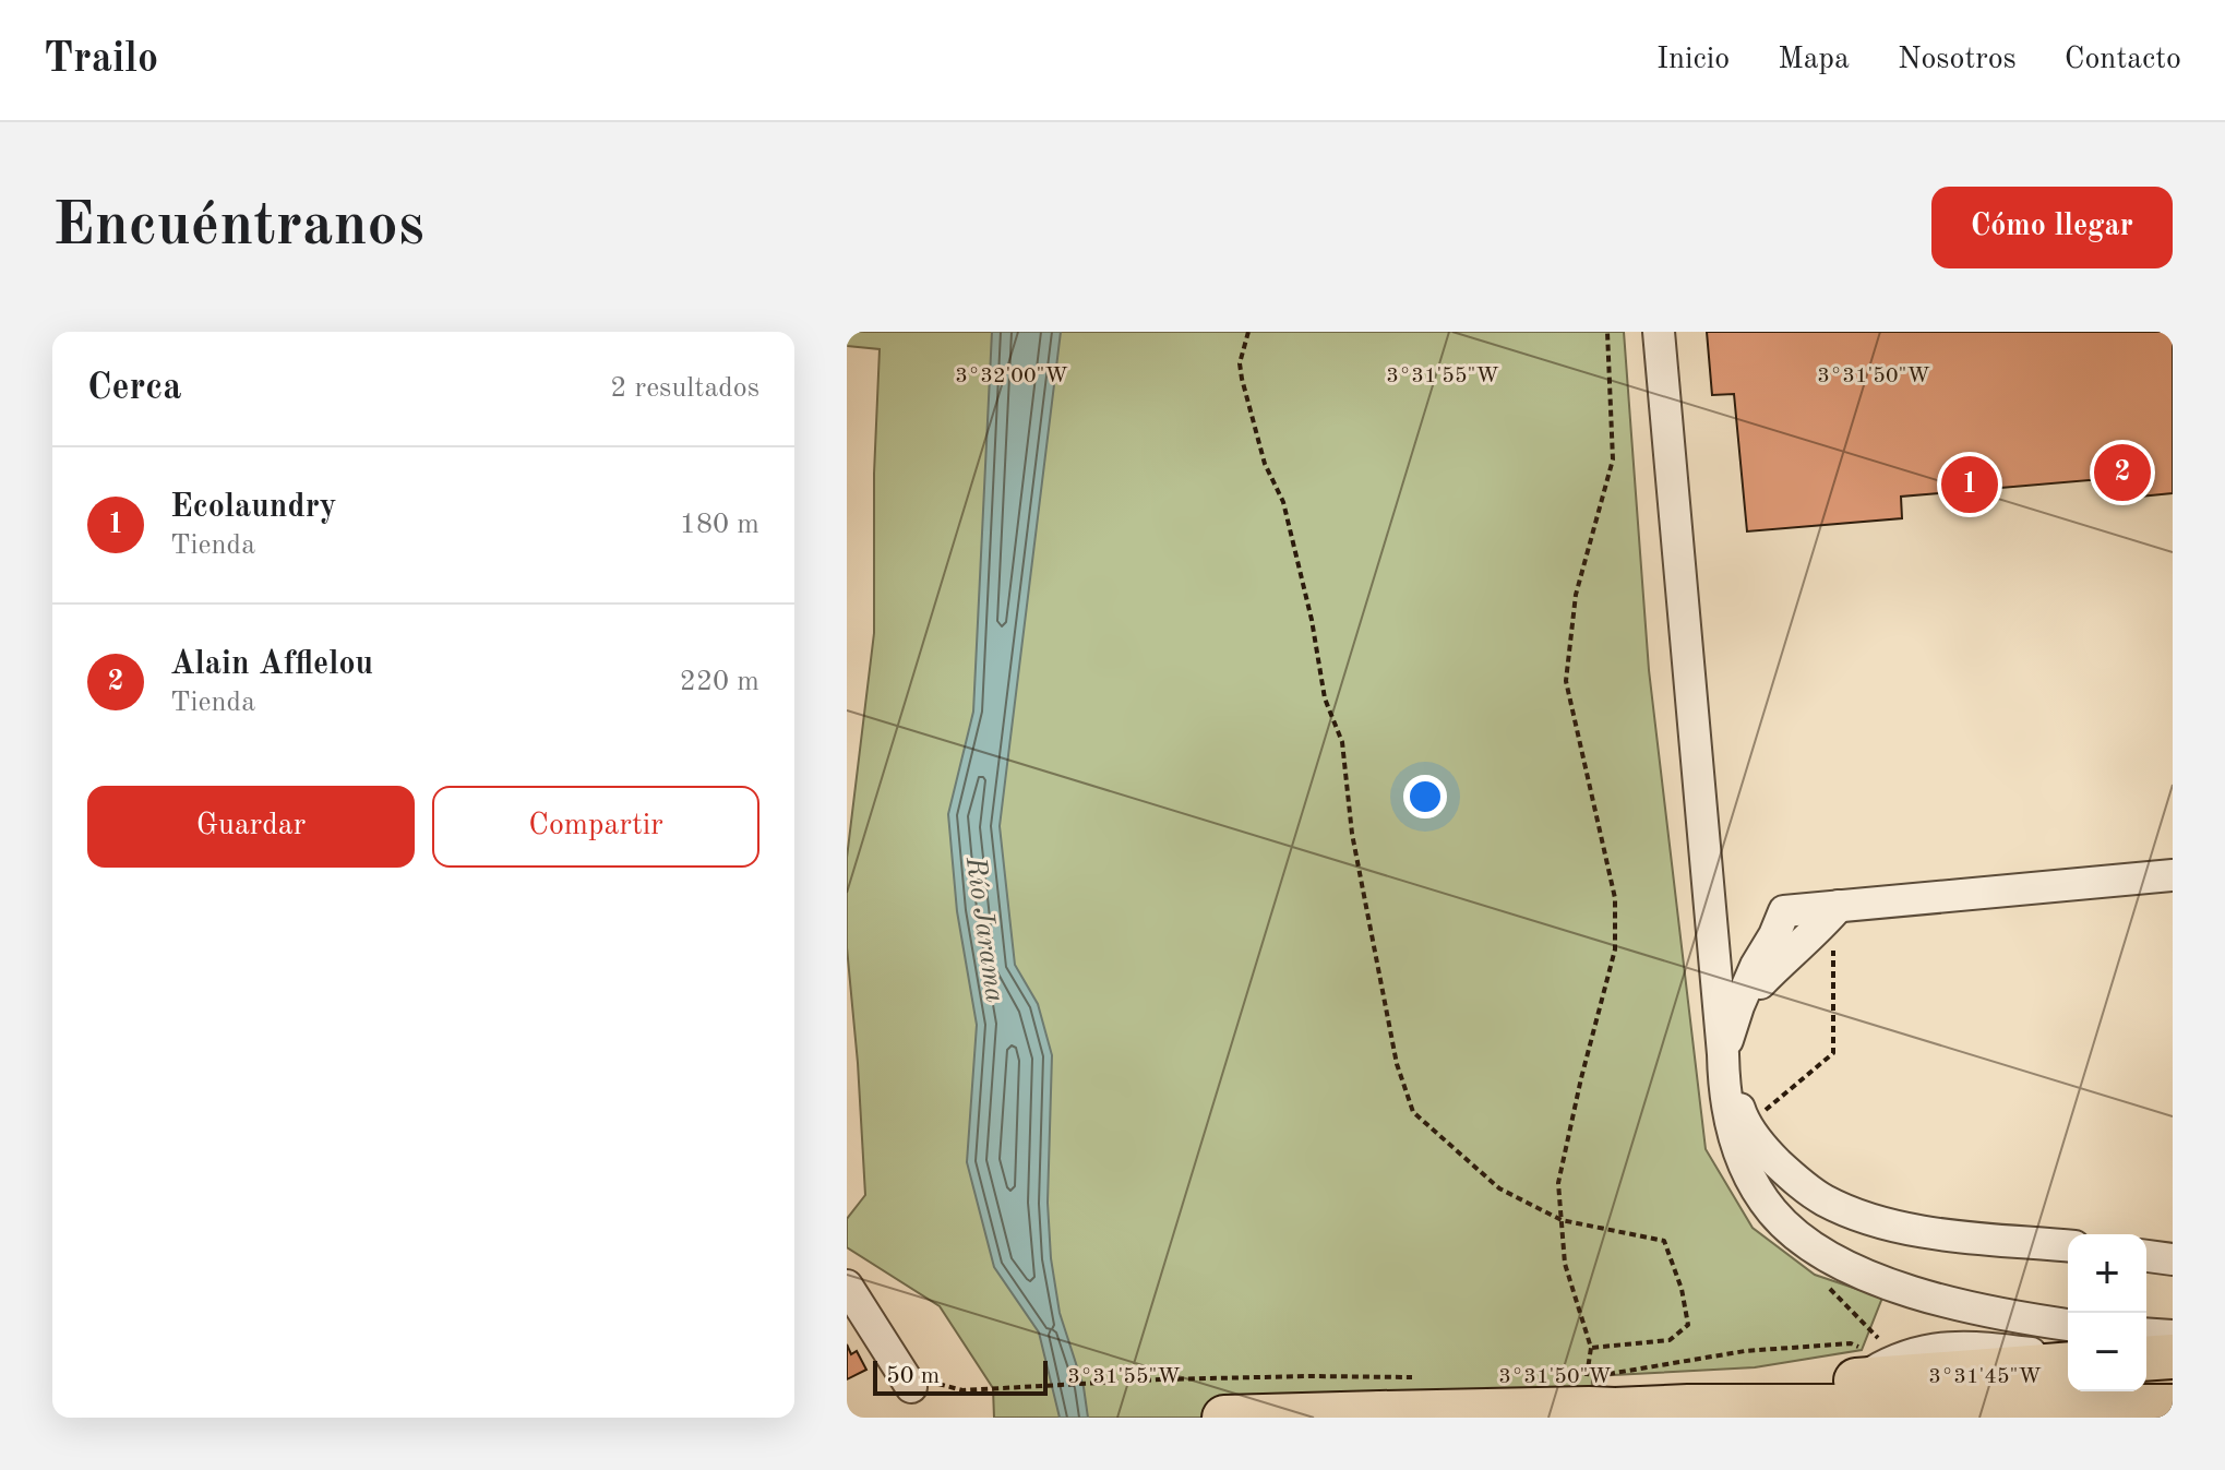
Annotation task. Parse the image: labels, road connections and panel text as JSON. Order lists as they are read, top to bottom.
{
  "water": ["Río Jarama"],
  "scale_bar": "50 m",
  "page": {
    "header": "Trailo",
    "nav": [
      "Inicio",
      "Mapa",
      "Nosotros",
      "Contacto"
    ],
    "buttons": [
      "Cómo llegar",
      ["Guardar", "Compartir"]
    ],
    "title": "Encuéntranos",
    "heading": ["Cerca", "2 resultados"],
    "pins": ["2", "1"],
    "list": [
      {
        "mark": "1",
        "name": "Ecolaundry",
        "note": "Tienda",
        "value": "180 m"
      },
      {
        "mark": "2",
        "name": "Alain Afflelou",
        "note": "Tienda",
        "value": "220 m"
      }
    ],
    "map_buttons": ["+", "−"],
    "scale": "50 m"
  },
  "coordinates": [
    "3°32'00\"W",
    "3°31'55\"W",
    "3°31'50\"W",
    "3°31'45\"W"
  ]
}
